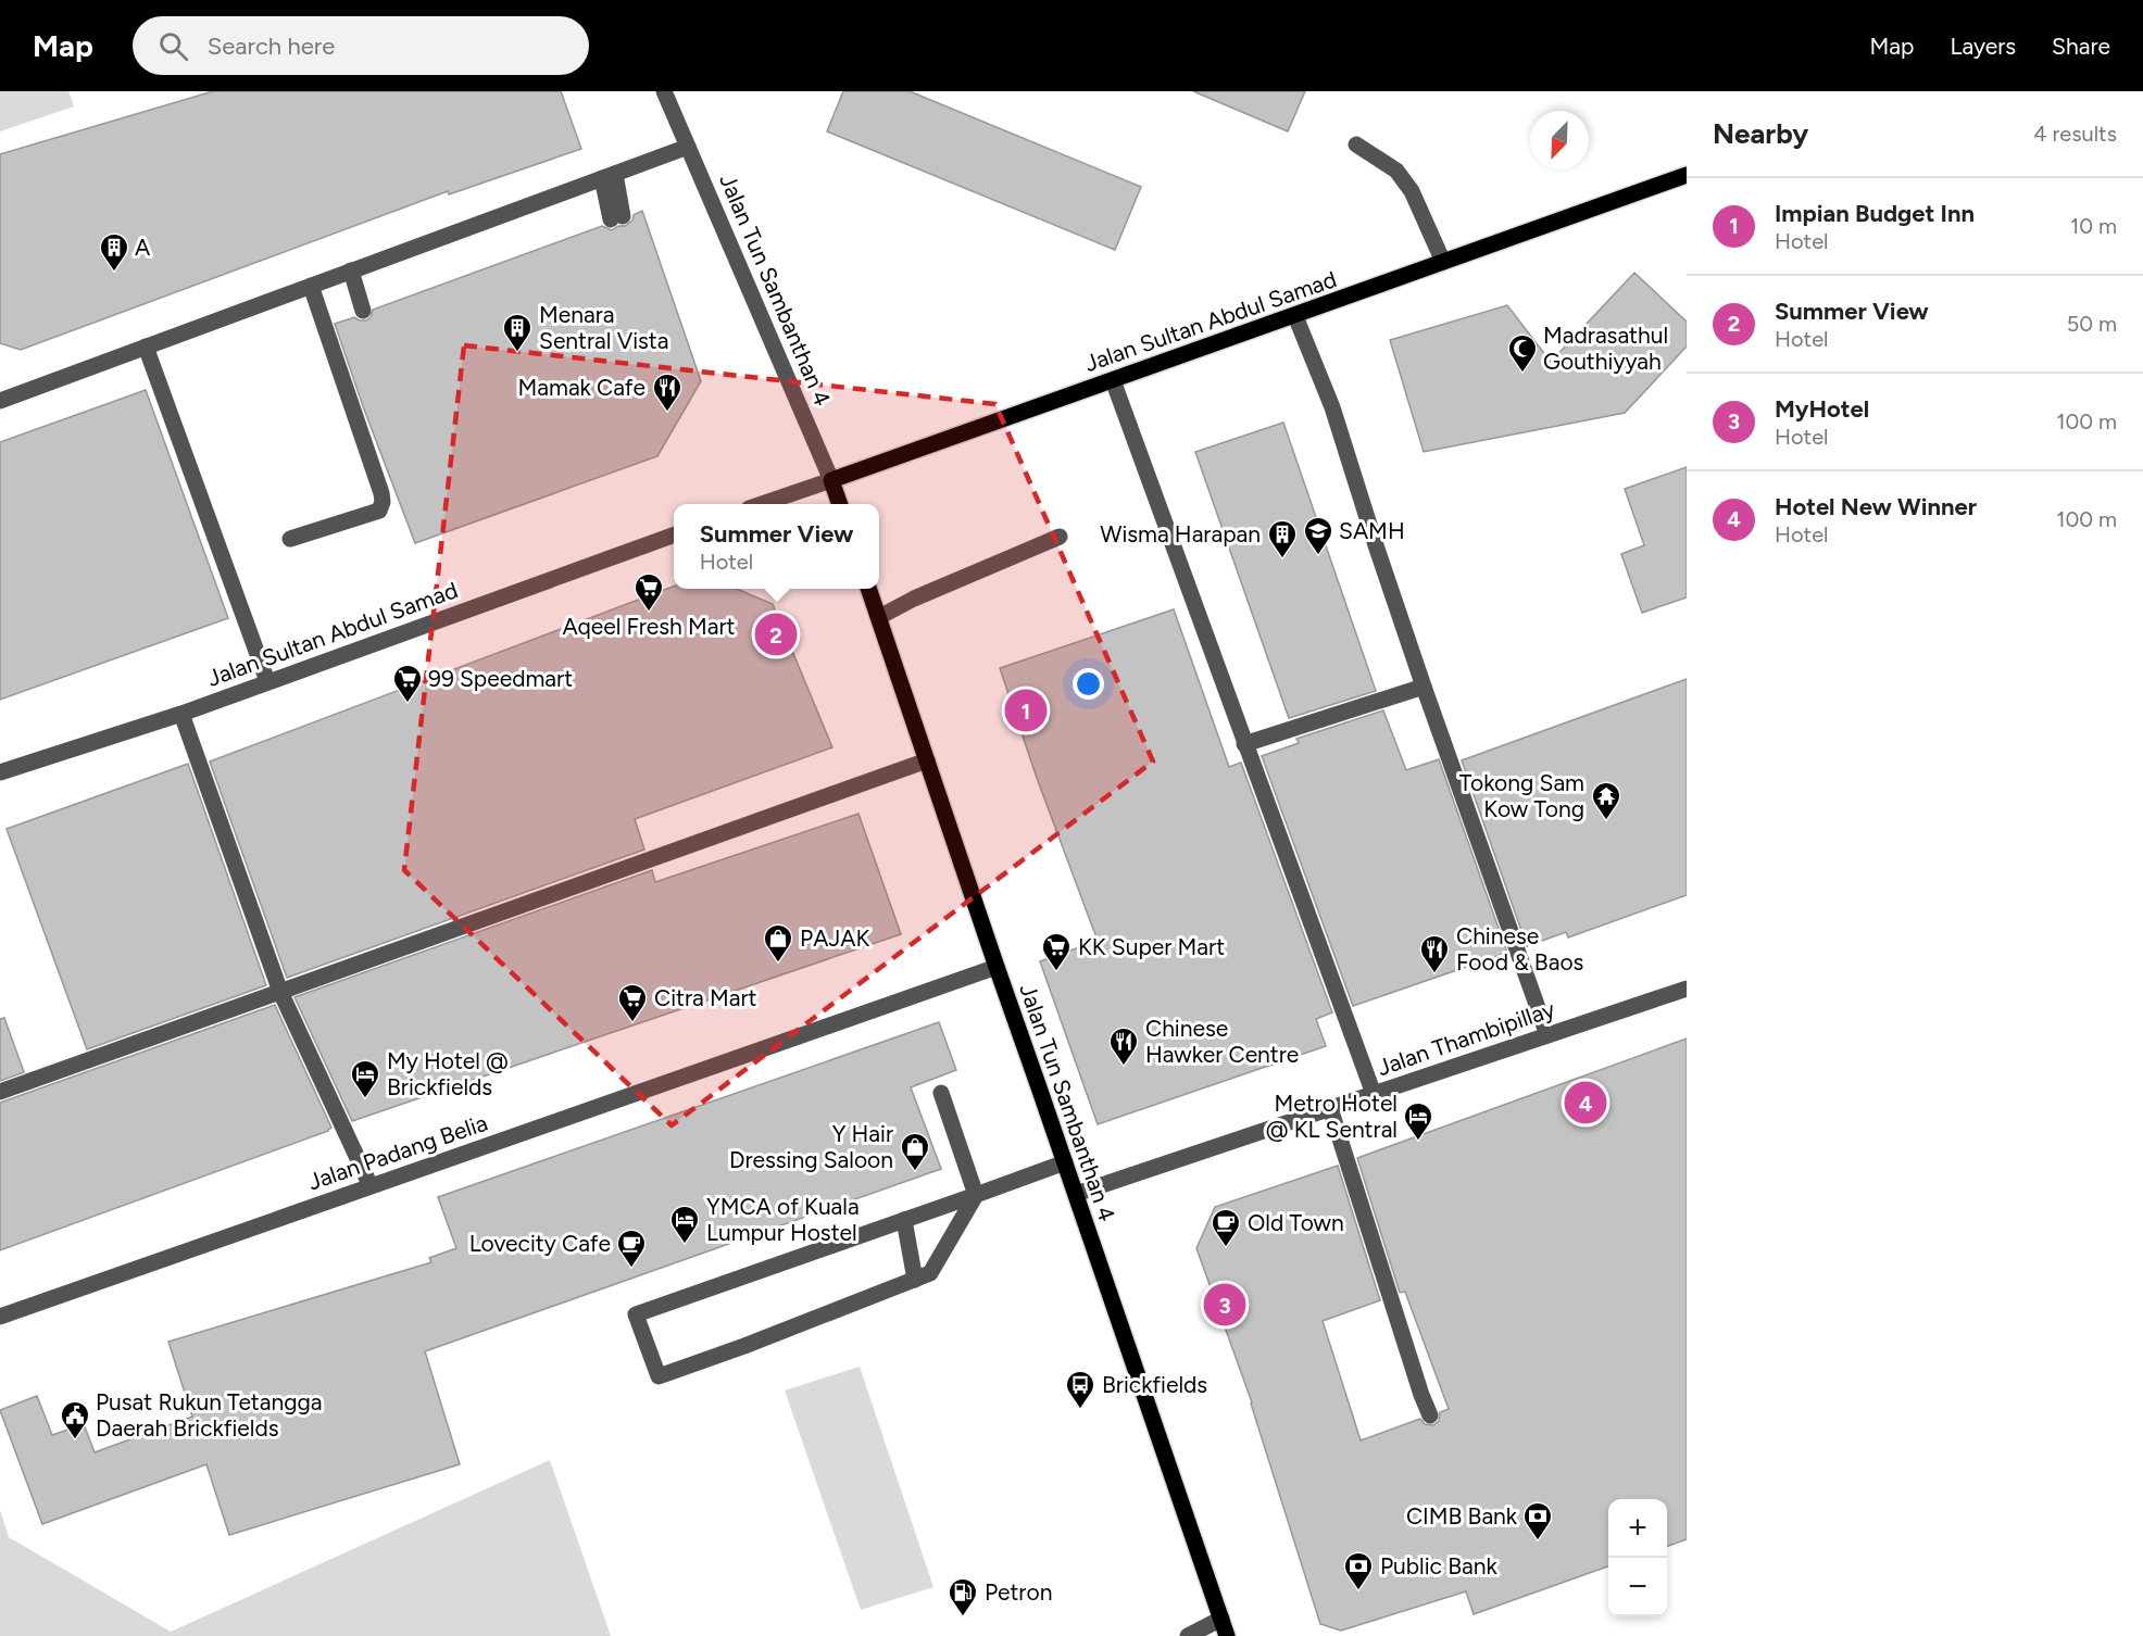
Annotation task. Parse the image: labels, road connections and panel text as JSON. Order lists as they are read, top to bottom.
{
  "streets": {
    "main road": ["Jalan Tun Sambanthan 4", "Jalan Sultan Abdul Samad"],
    "street": ["Jalan Thambipillay", "Jalan Padang Belia"]
  },
  "crossings": [
    ["Jalan Tun Sambanthan 4", "Jalan Sultan Abdul Samad"],
    ["Jalan Tun Sambanthan 4", "Jalan Thambipillay"],
    ["Jalan Tun Sambanthan 4", "Jalan Padang Belia"]
  ],
  "places": {
    "building": ["A", "Menara Sentral Vista", "Wisma Harapan"],
    "mosque": ["Madrasathul Gouthiyyah"],
    "restaurant": ["Mamak Cafe", "Chinese Food & Baos", "Chinese Hawker Centre"],
    "school or university": ["SAMH"],
    "supermarket": [
      "Aqeel Fresh Mart",
      "99 Speedmart",
      "KK Super Mart",
      "Citra Mart"
    ],
    "temple": ["Tokong Sam Kow Tong"],
    "shop": ["PAJAK", "Y Hair Dressing Saloon"],
    "hotel": ["My Hotel @ Brickfields", "Metro Hotel @ KL Sentral", "YMCA of Kuala Lumpur Hostel"],
    "cafe": ["Old Town", "Lovecity Cafe"],
    "bus stop": ["Brickfields"],
    "public building": ["Pusat Rukun Tetangga Daerah Brickfields"],
    "bank": ["CIMB Bank", "Public Bank"],
    "fuel station": ["Petron"]
  },
  "north": "bottom left",
  "page": {
    "header": "Map",
    "search": "Search here",
    "nav": ["Map", "Layers", "Share"],
    "heading": ["Nearby", "4 results"],
    "list": [
      {
        "mark": "1",
        "name": "Impian Budget Inn",
        "note": "Hotel",
        "value": "10 m"
      },
      {
        "mark": "2",
        "name": "Summer View",
        "note": "Hotel",
        "value": "50 m"
      },
      {
        "mark": "3",
        "name": "MyHotel",
        "note": "Hotel",
        "value": "100 m"
      },
      {
        "mark": "4",
        "name": "Hotel New Winner",
        "note": "Hotel",
        "value": "100 m"
      }
    ],
    "popup": ["Summer View", "Hotel"],
    "pins": [
      "2",
      "1",
      "4",
      "3"
    ],
    "map_buttons": ["+", "−"]
  }
}
